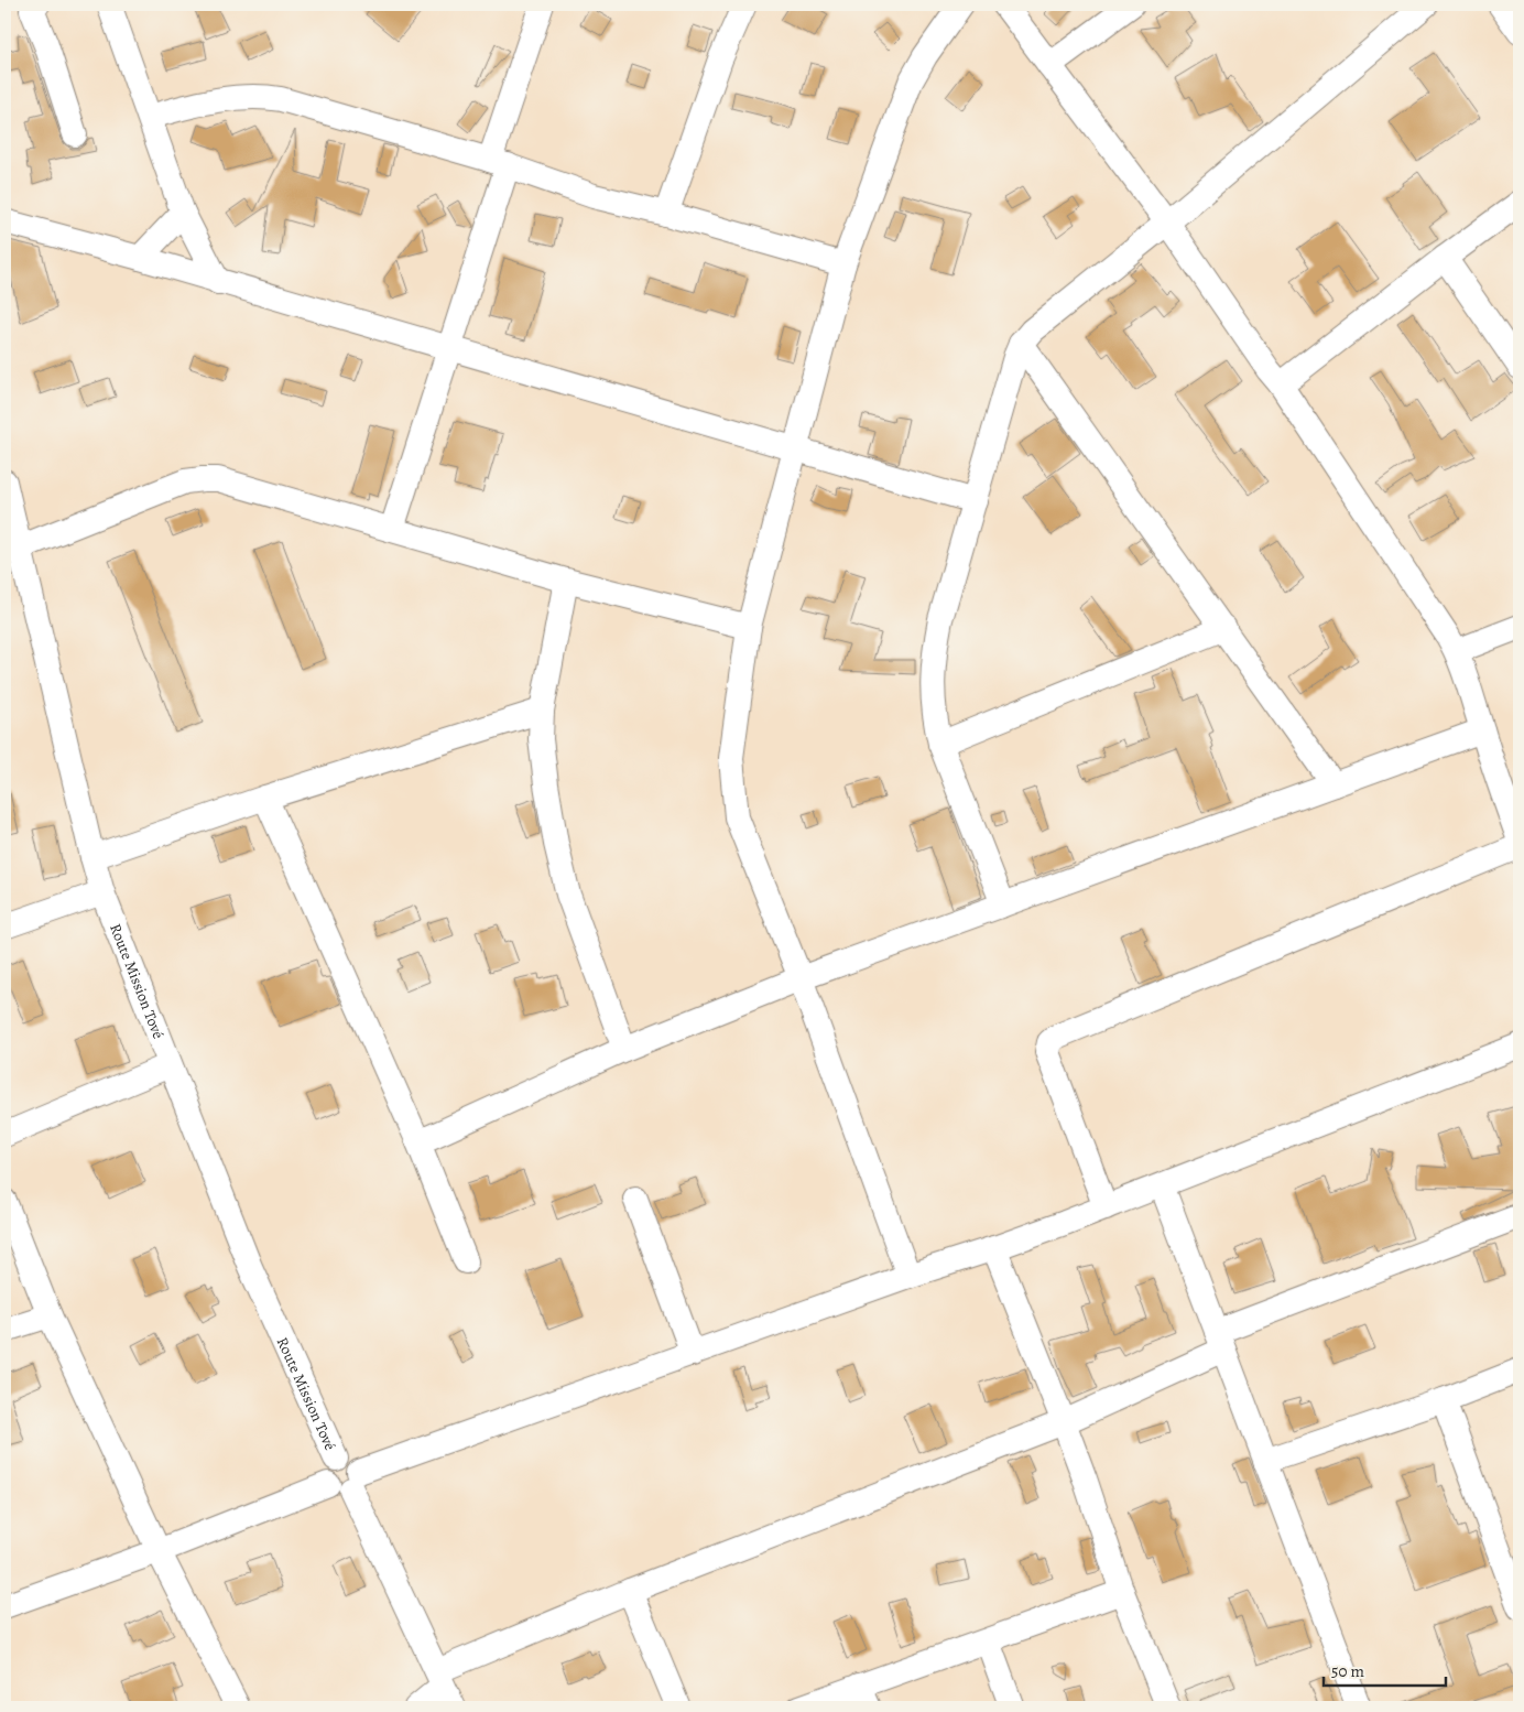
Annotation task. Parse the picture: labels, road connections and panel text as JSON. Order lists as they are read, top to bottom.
{
  "streets": {
    "street": ["Route Mission Tové"]
  },
  "scale_bar": "50 m"
}
